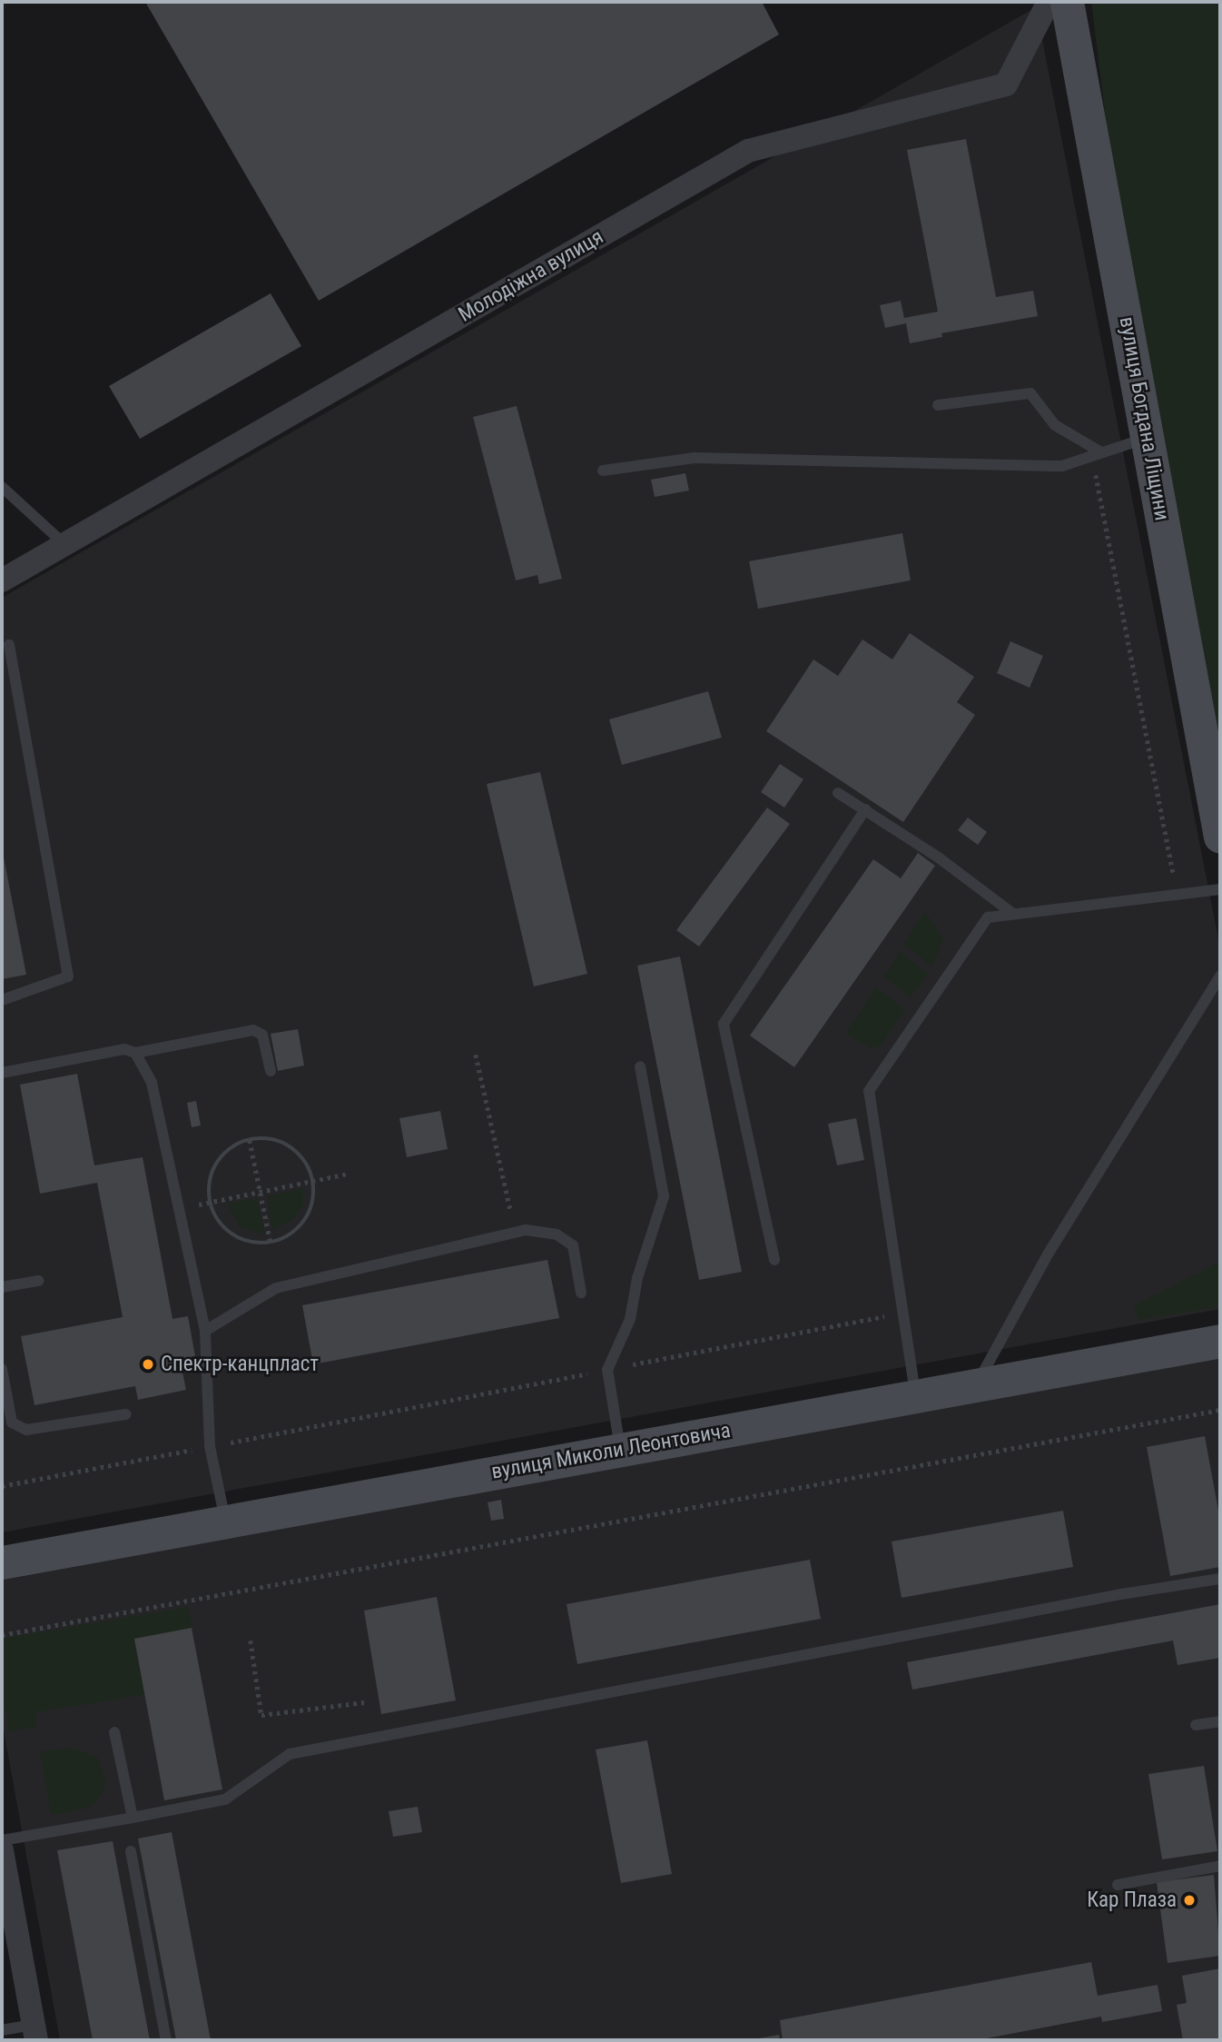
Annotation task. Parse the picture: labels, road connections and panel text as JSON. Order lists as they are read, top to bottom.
{
  "streets": {
    "street": ["Молодіжна вулиця", "вулиця Богдана Ліщини", "вулиця Миколи Леонтовича"]
  },
  "places": ["Спектр-канцпласт", "Кар Плаза"]
}
